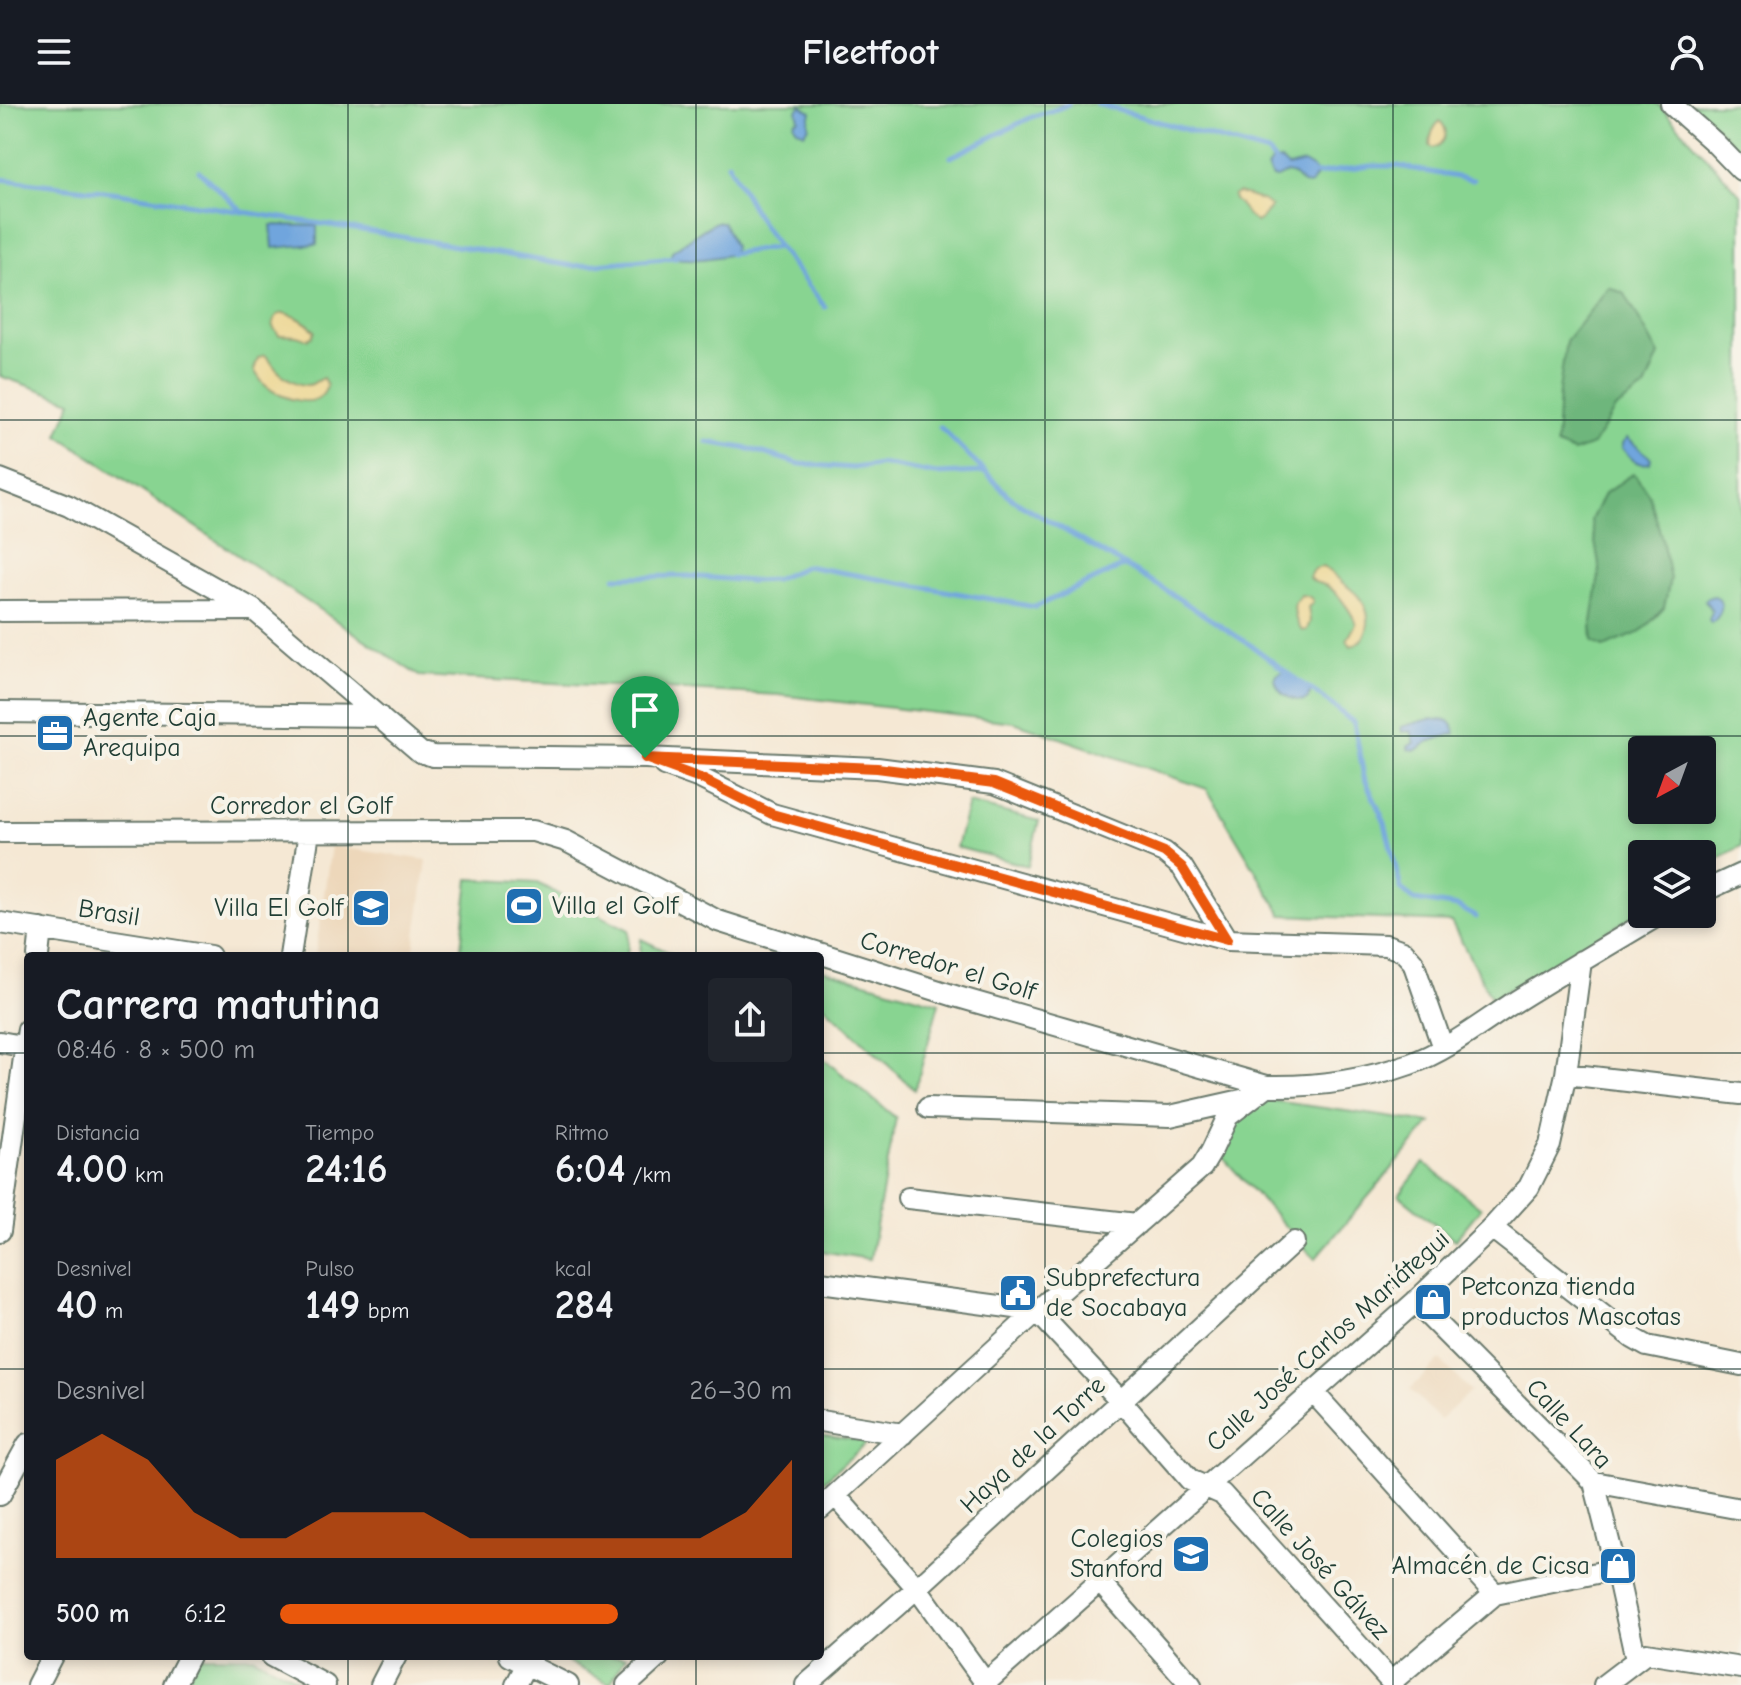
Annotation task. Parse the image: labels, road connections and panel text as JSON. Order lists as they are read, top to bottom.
{
  "streets": {
    "street": [
      "Corredor el Golf",
      "Brasil",
      "Calle José Carlos Mariátegui",
      "Calle Lara",
      "Haya de la Torre",
      "Calle José Gálvez"
    ]
  },
  "crossings": [
    ["Corredor el Golf", "Calle José Carlos Mariátegui"],
    ["Calle José Carlos Mariátegui", "Calle Lara"],
    ["Calle José Carlos Mariátegui", "Calle José Gálvez"],
    ["Haya de la Torre", "Calle José Gálvez"]
  ],
  "places": {
    "office": ["Agente Caja Arequipa"],
    "sports": ["Villa el Golf"],
    "school or university": ["Villa El Golf", "Colegios Stanford"],
    "public building": ["Subprefectura de Socabaya"],
    "shop": ["Petconza tienda productos Mascotas", "Almacén de Cicsa"]
  },
  "north": "bottom left",
  "page": {
    "header": "Fleetfoot",
    "heading": ["Carrera matutina", "08:46 · 8 × 500 m"],
    "stats": [
      ["Distancia", "4.00 km"],
      ["Tiempo", "24:16"],
      ["Ritmo", "6:04 /km"],
      ["Desnivel", "40 m"],
      ["Pulso", "149 bpm"],
      ["kcal", "284"]
    ],
    "chart": ["Desnivel", "26–30 m"],
    "list": [
      {
        "name": "500 m",
        "note": "6:12"
      }
    ]
  }
}
